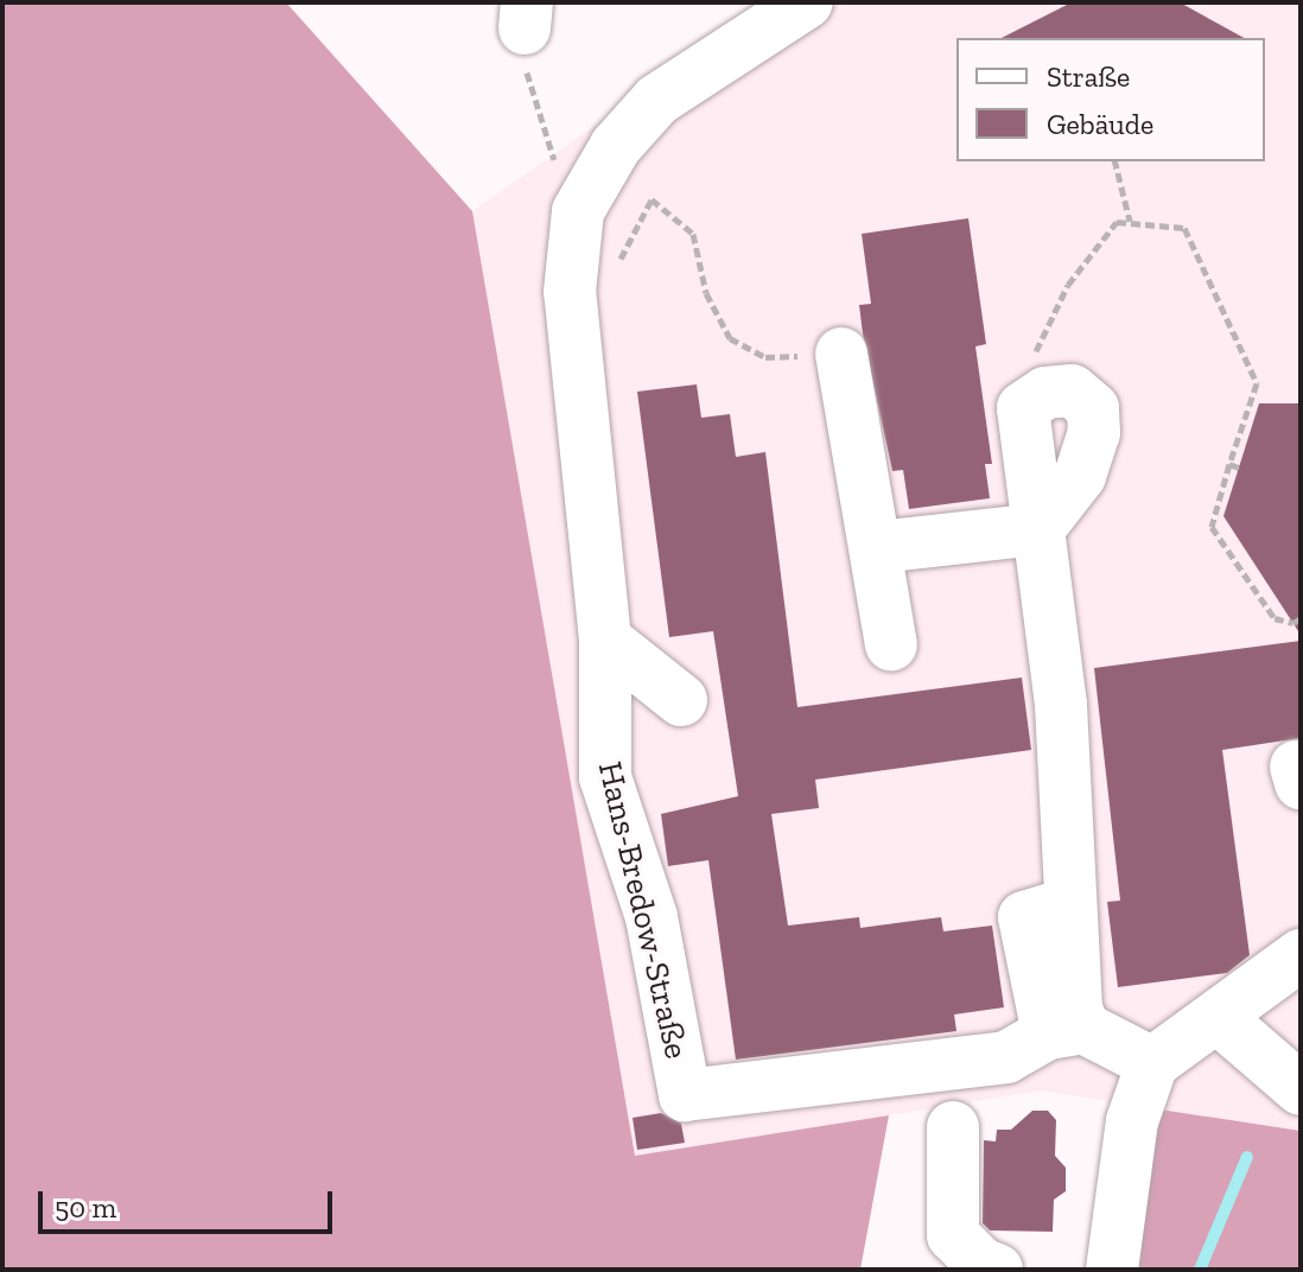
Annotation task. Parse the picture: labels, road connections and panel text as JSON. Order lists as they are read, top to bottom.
{
  "streets": {
    "street": ["Hans-Bredow-Straße"]
  },
  "legend": ["Straße", "Gebäude"],
  "scale_bar": "50 m"
}
